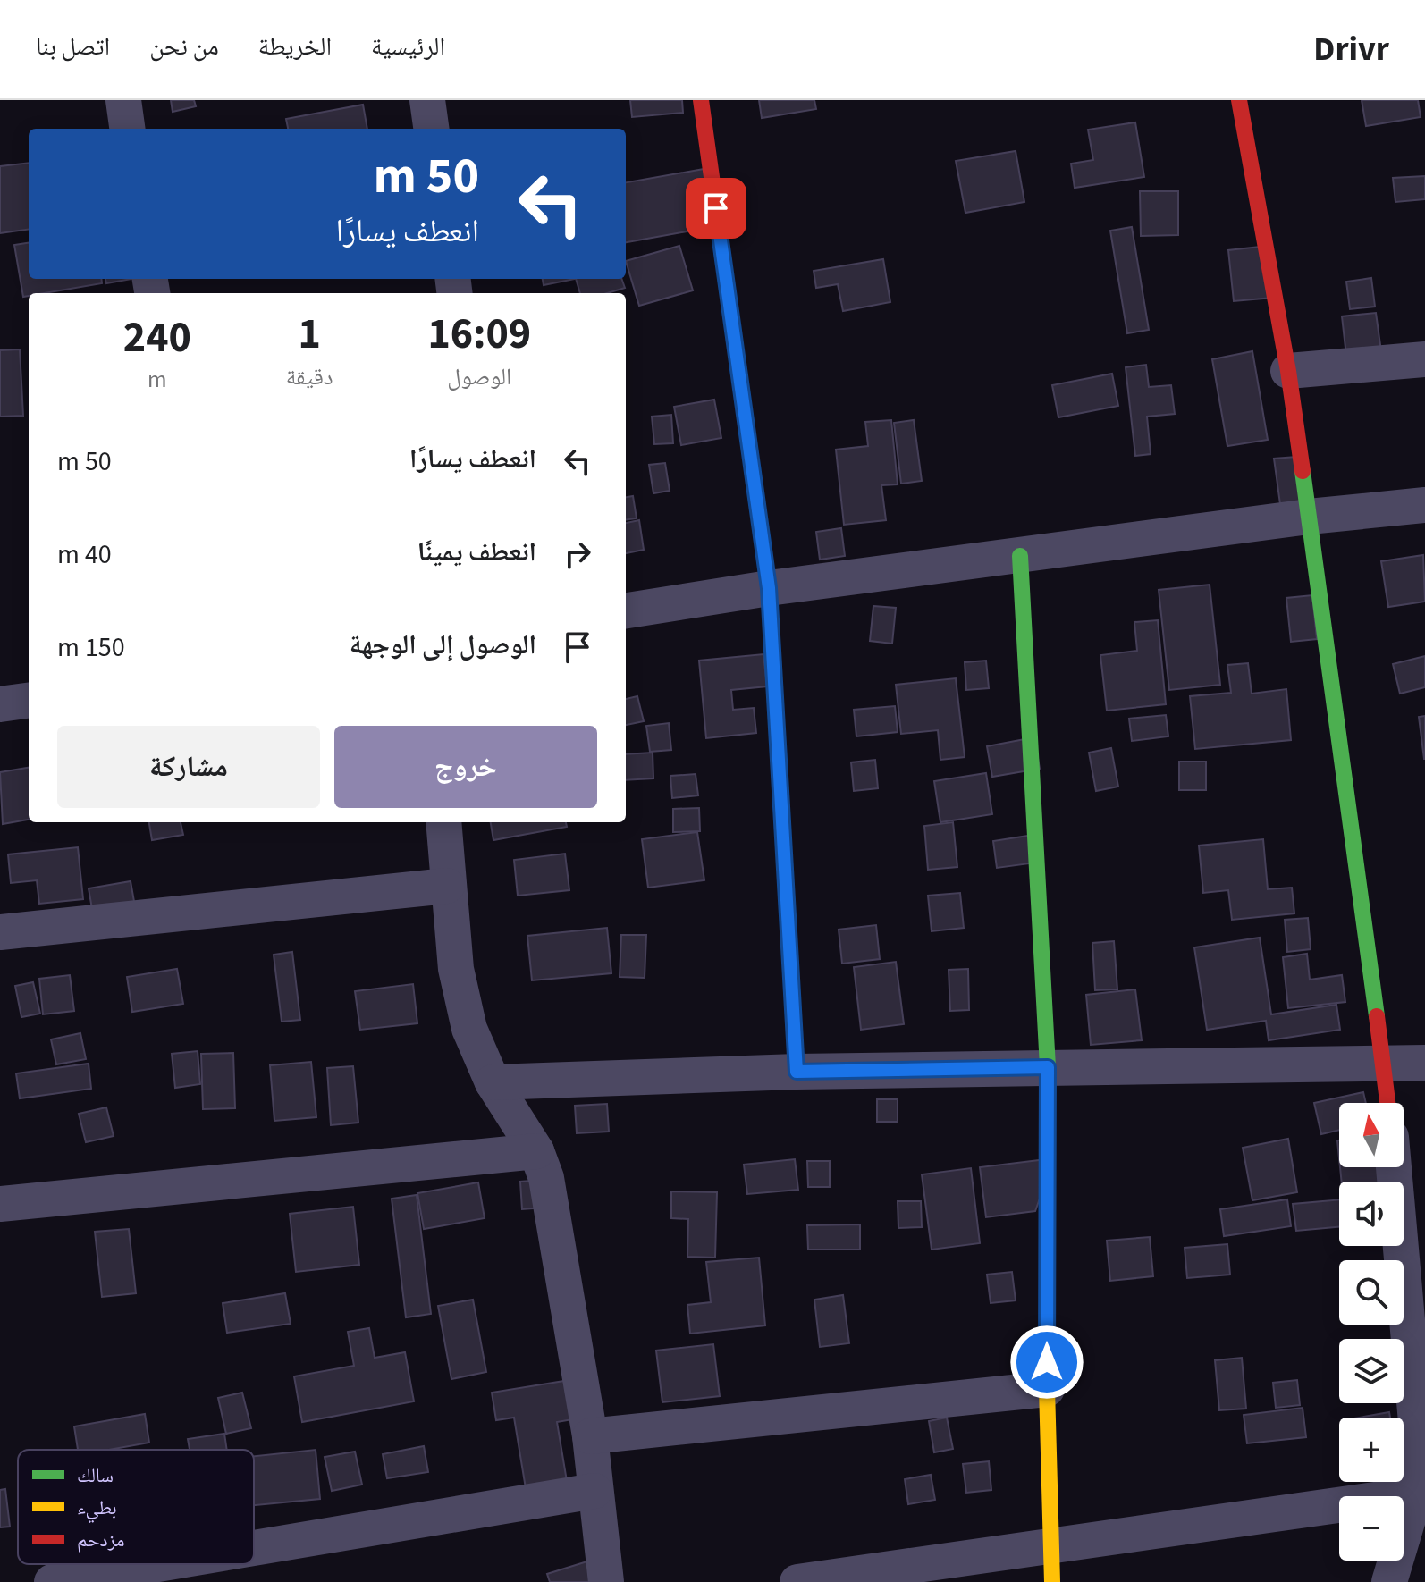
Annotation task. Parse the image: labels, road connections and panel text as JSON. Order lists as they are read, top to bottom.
{
  "legend": ["سالك", "بطيء", "مزدحم"],
  "north": "top",
  "page": {
    "header": "Drivr",
    "nav": [
      "الرئيسية",
      "الخريطة",
      "من نحن",
      "اتصل بنا"
    ],
    "turn": ["50 m", "انعطف يسارًا"],
    "eta": [
      "16:09",
      "الوصول",
      "1",
      "دقيقة",
      "240",
      "m"
    ],
    "list": [
      {
        "name": "انعطف يسارًا",
        "value": "50 m"
      },
      {
        "name": "انعطف يمينًا",
        "value": "40 m"
      },
      {
        "name": "الوصول إلى الوجهة",
        "value": "150 m"
      }
    ],
    "buttons": ["خروج", "مشاركة"],
    "map_buttons": ["+", "−"]
  }
}
